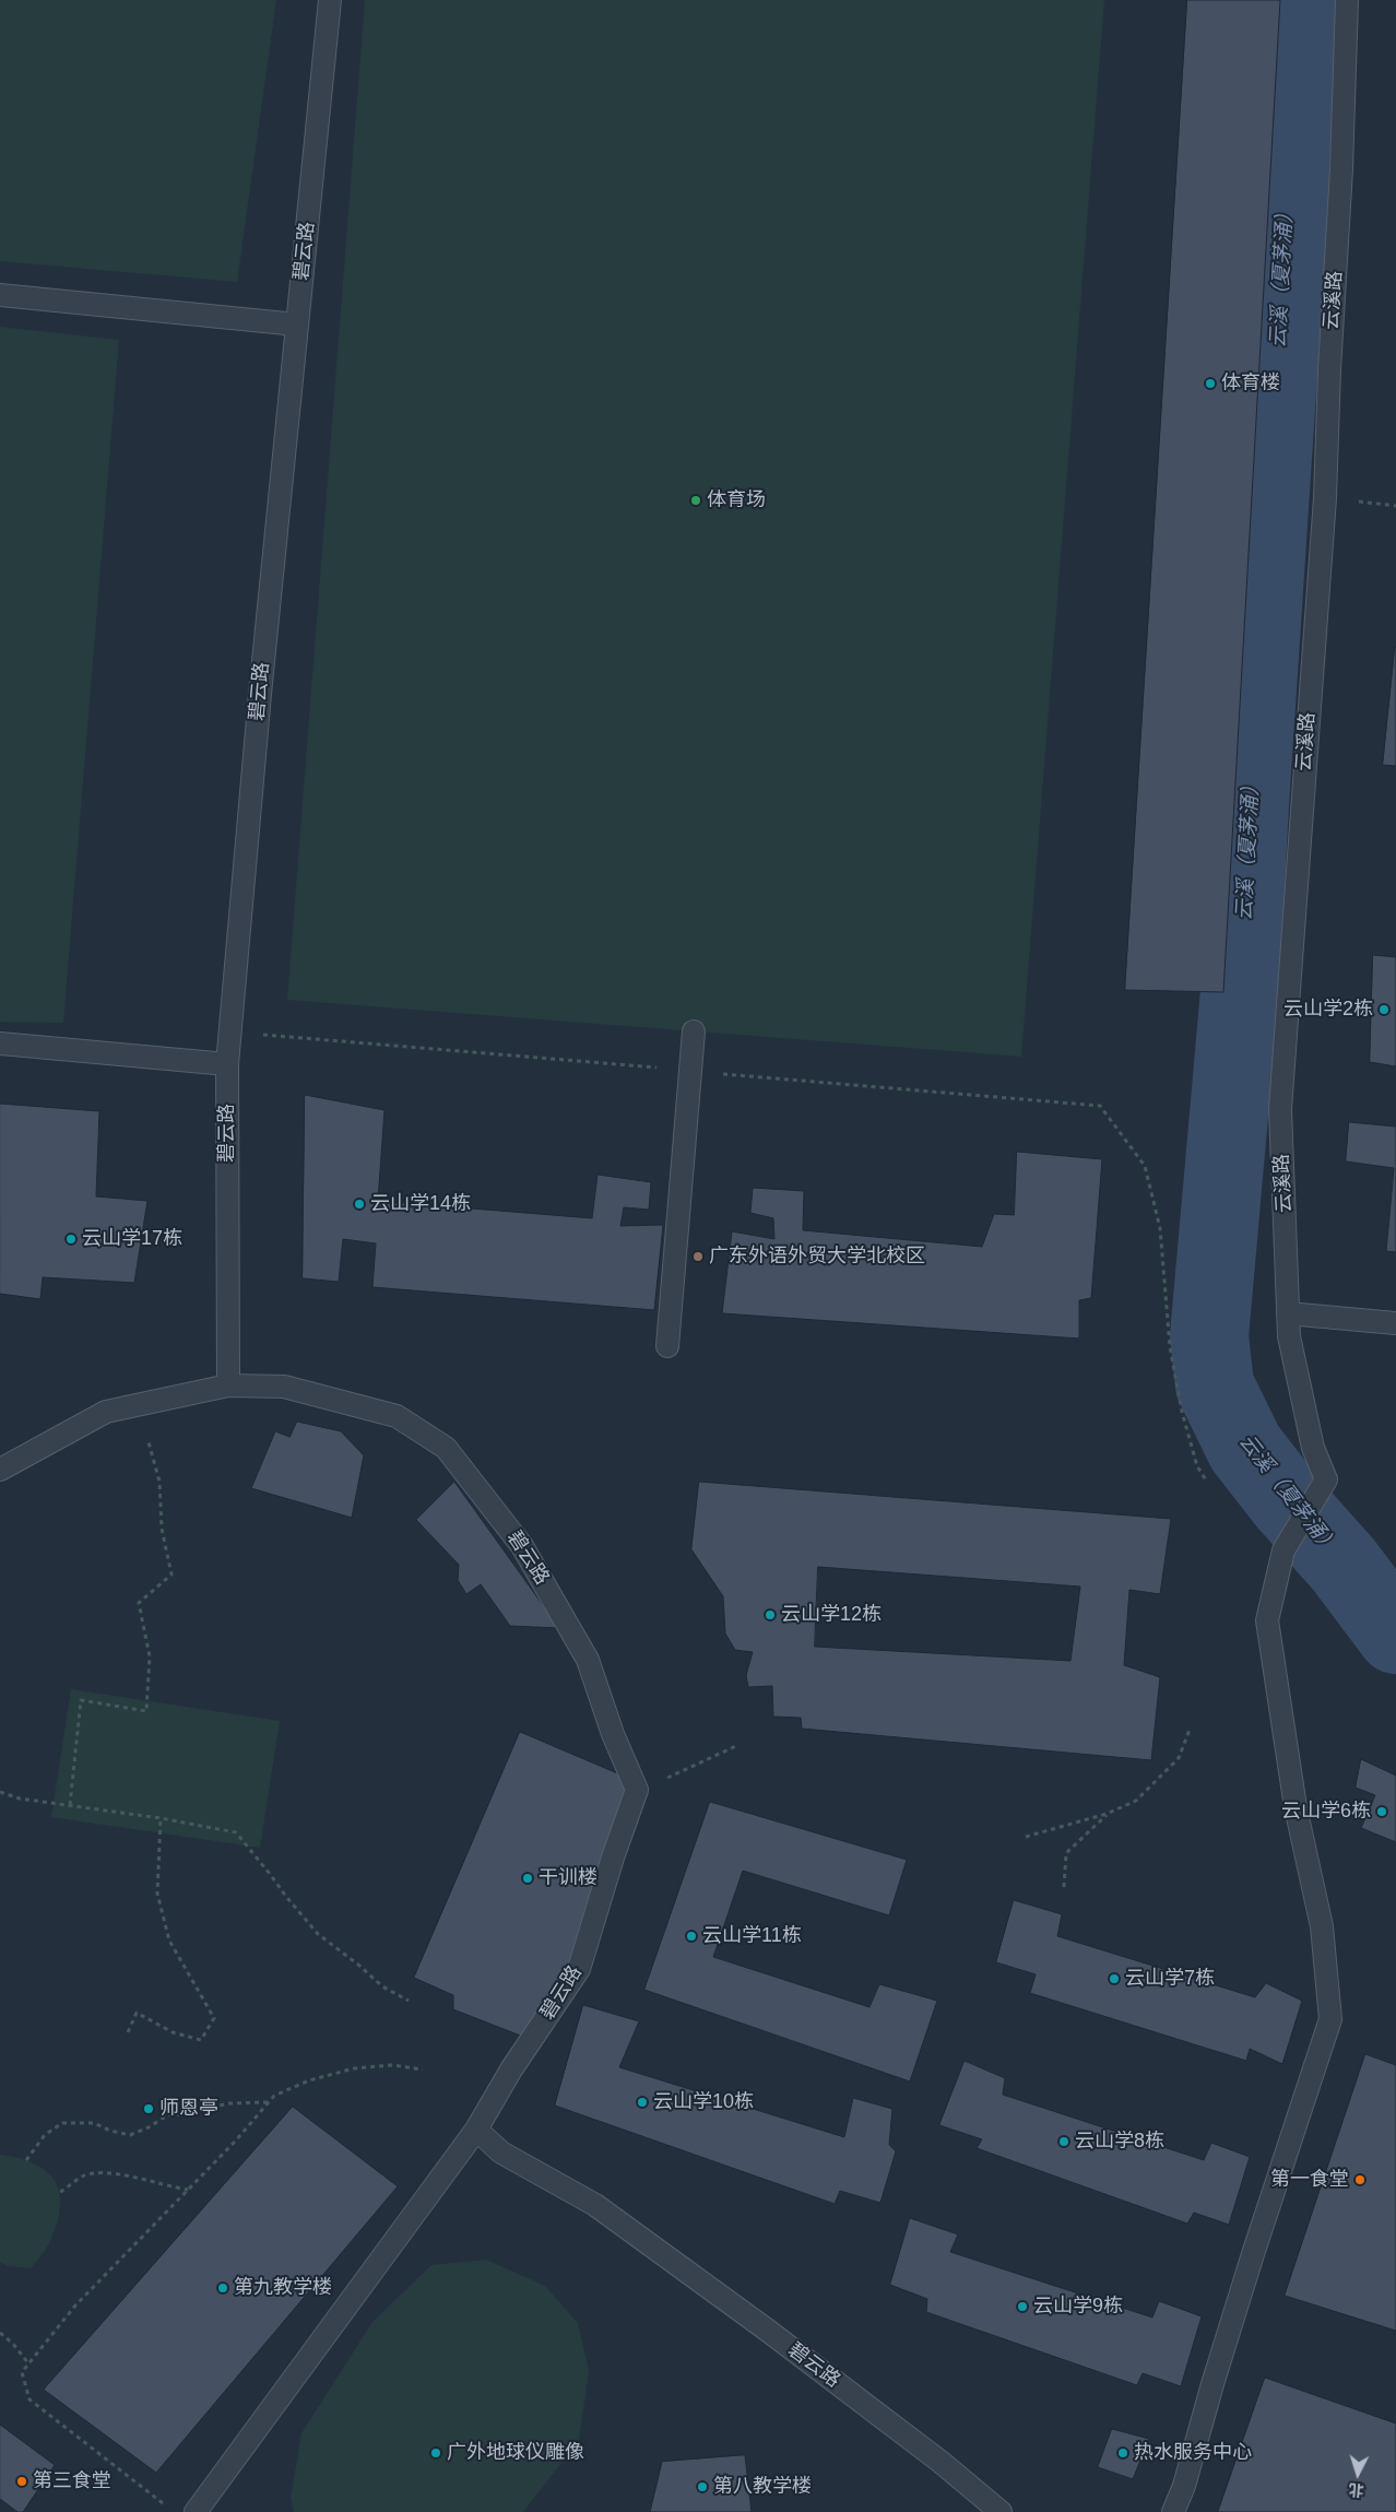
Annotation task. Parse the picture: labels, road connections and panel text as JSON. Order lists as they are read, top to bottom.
{
  "streets": {
    "lane": ["碧云路", "云溪路"]
  },
  "water": ["云溪（夏茅涌）"],
  "places": [
    "体育楼",
    "体育场",
    "云山学2栋",
    "云山学14栋",
    "云山学17栋",
    "广东外语外贸大学北校区",
    "云山学12栋",
    "云山学6栋",
    "干训楼",
    "云山学11栋",
    "云山学7栋",
    "云山学10栋",
    "师恩亭",
    "云山学8栋",
    "第一食堂",
    "第九教学楼",
    "云山学9栋",
    "广外地球仪雕像",
    "热水服务中心",
    "第三食堂",
    "第八教学楼"
  ],
  "north": "bottom"
}
